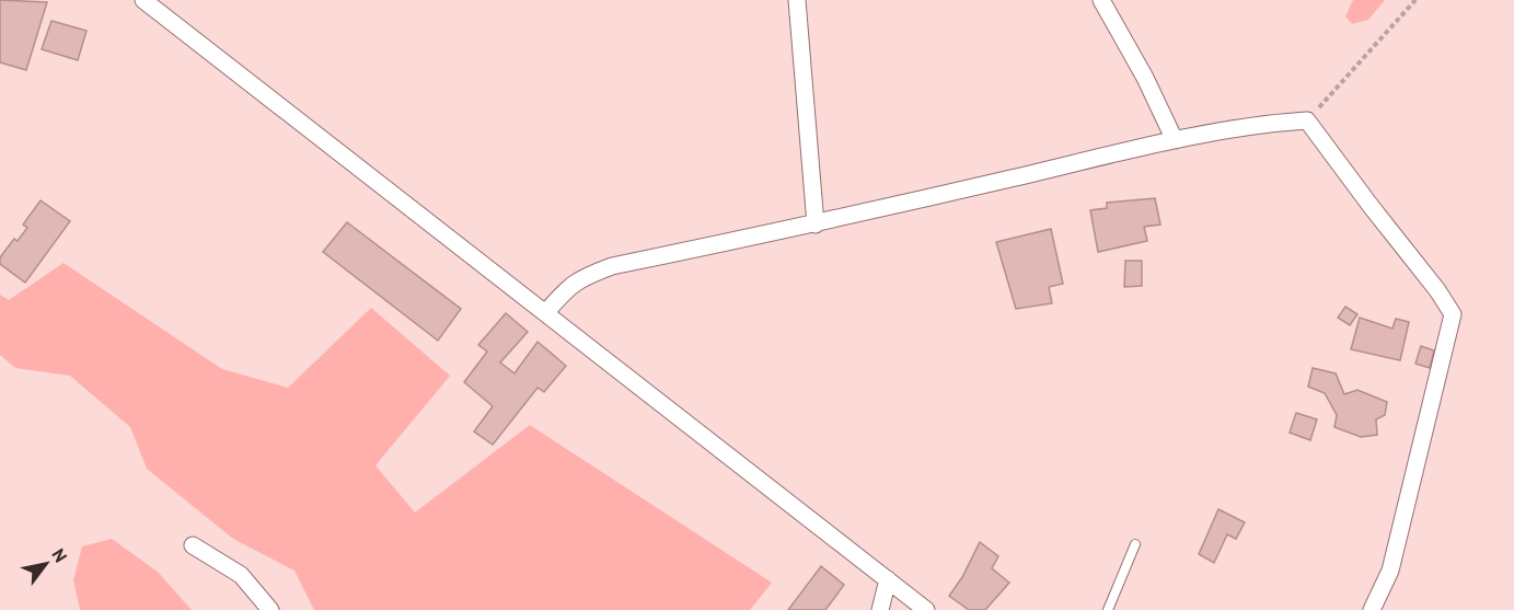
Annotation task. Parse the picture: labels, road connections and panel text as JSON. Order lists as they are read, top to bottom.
{
  "north": "top right"
}
